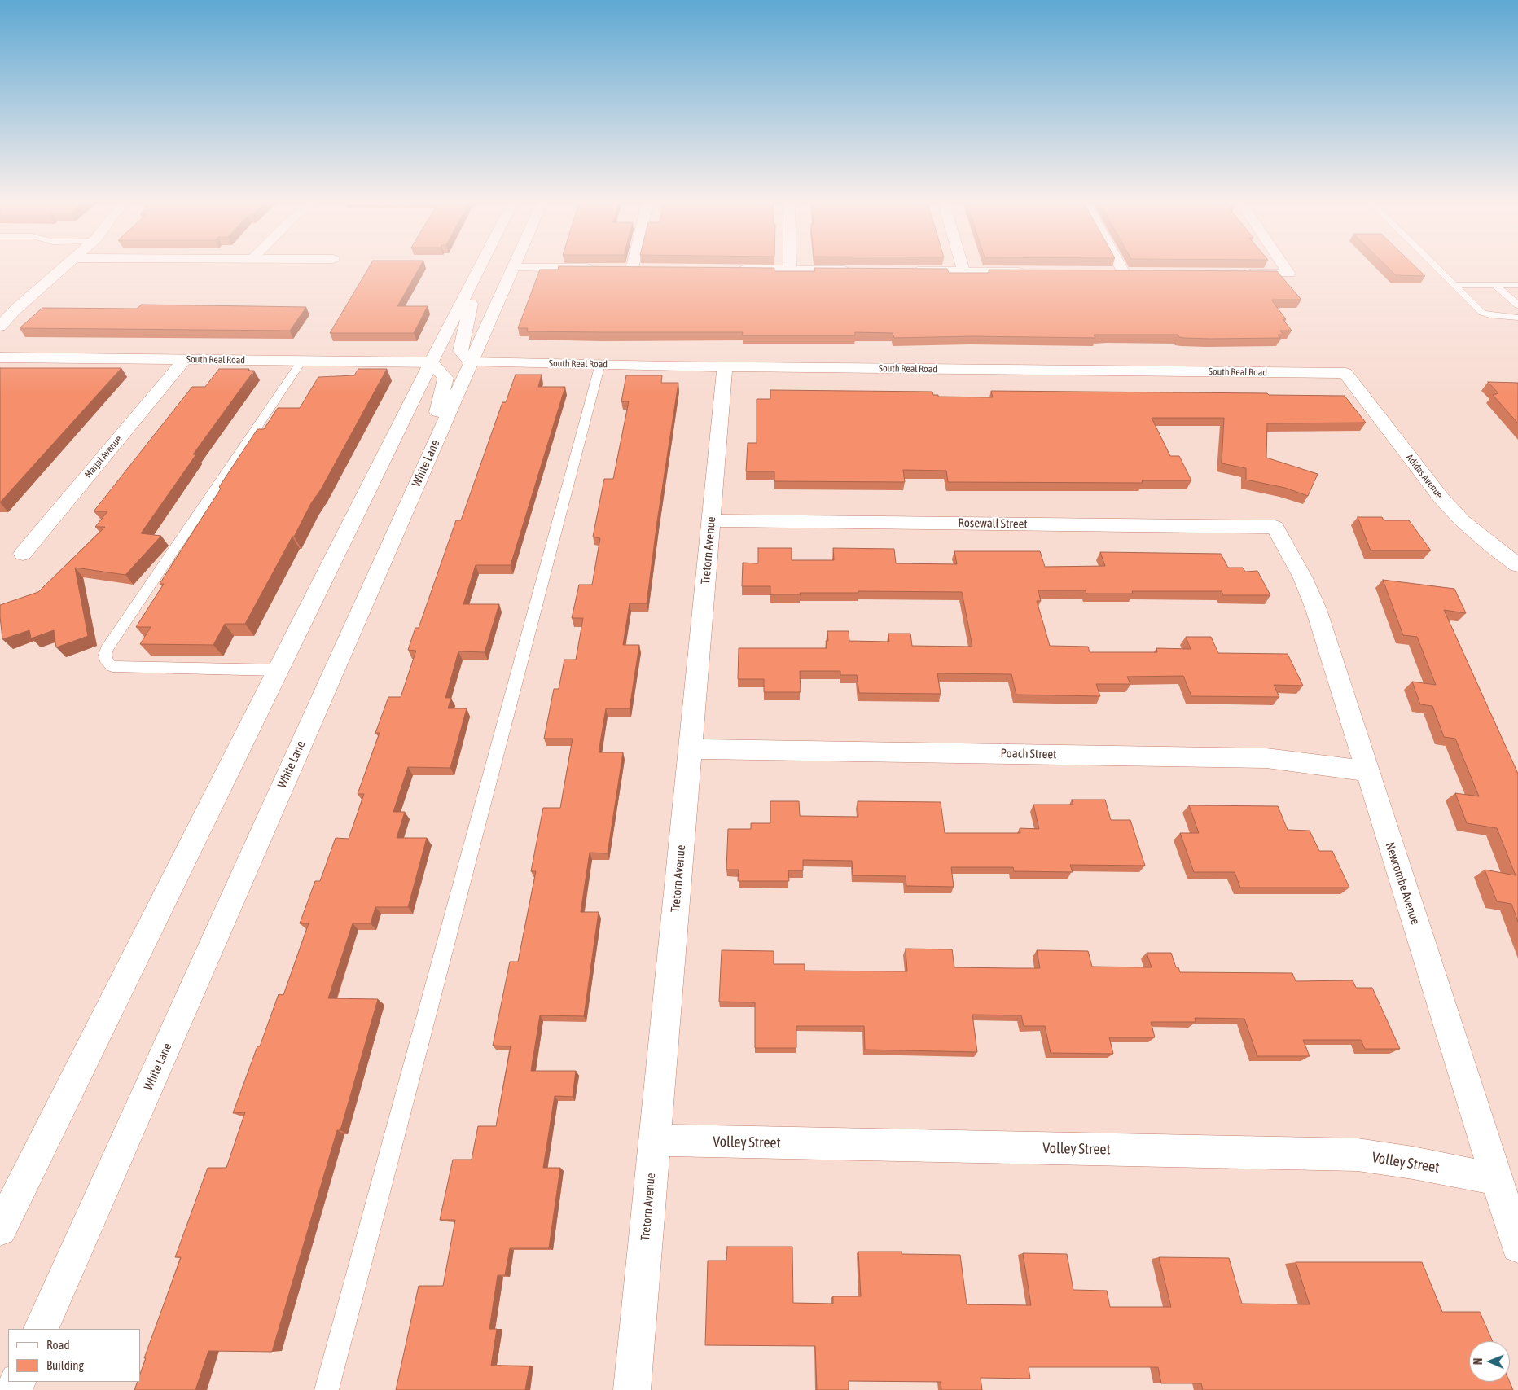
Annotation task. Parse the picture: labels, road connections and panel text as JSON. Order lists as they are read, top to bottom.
{
  "streets": {
    "street": [
      "South Real Road",
      "Marjal Avenue",
      "White Lane",
      "Adidas Avenue",
      "Rosewall Street",
      "Tretorn Avenue",
      "Poach Street",
      "Newcombe Avenue",
      "Volley Street"
    ]
  },
  "crossings": [
    ["South Real Road", "Marjal Avenue"],
    ["South Real Road", "White Lane"],
    ["South Real Road", "Adidas Avenue"],
    ["South Real Road", "Tretorn Avenue"],
    ["Rosewall Street", "Tretorn Avenue"],
    ["Rosewall Street", "Newcombe Avenue"],
    ["Tretorn Avenue", "Poach Street"],
    ["Tretorn Avenue", "Volley Street"],
    ["Poach Street", "Newcombe Avenue"],
    ["Newcombe Avenue", "Volley Street"]
  ],
  "legend": ["Road", "Building"],
  "north": "left"
}
